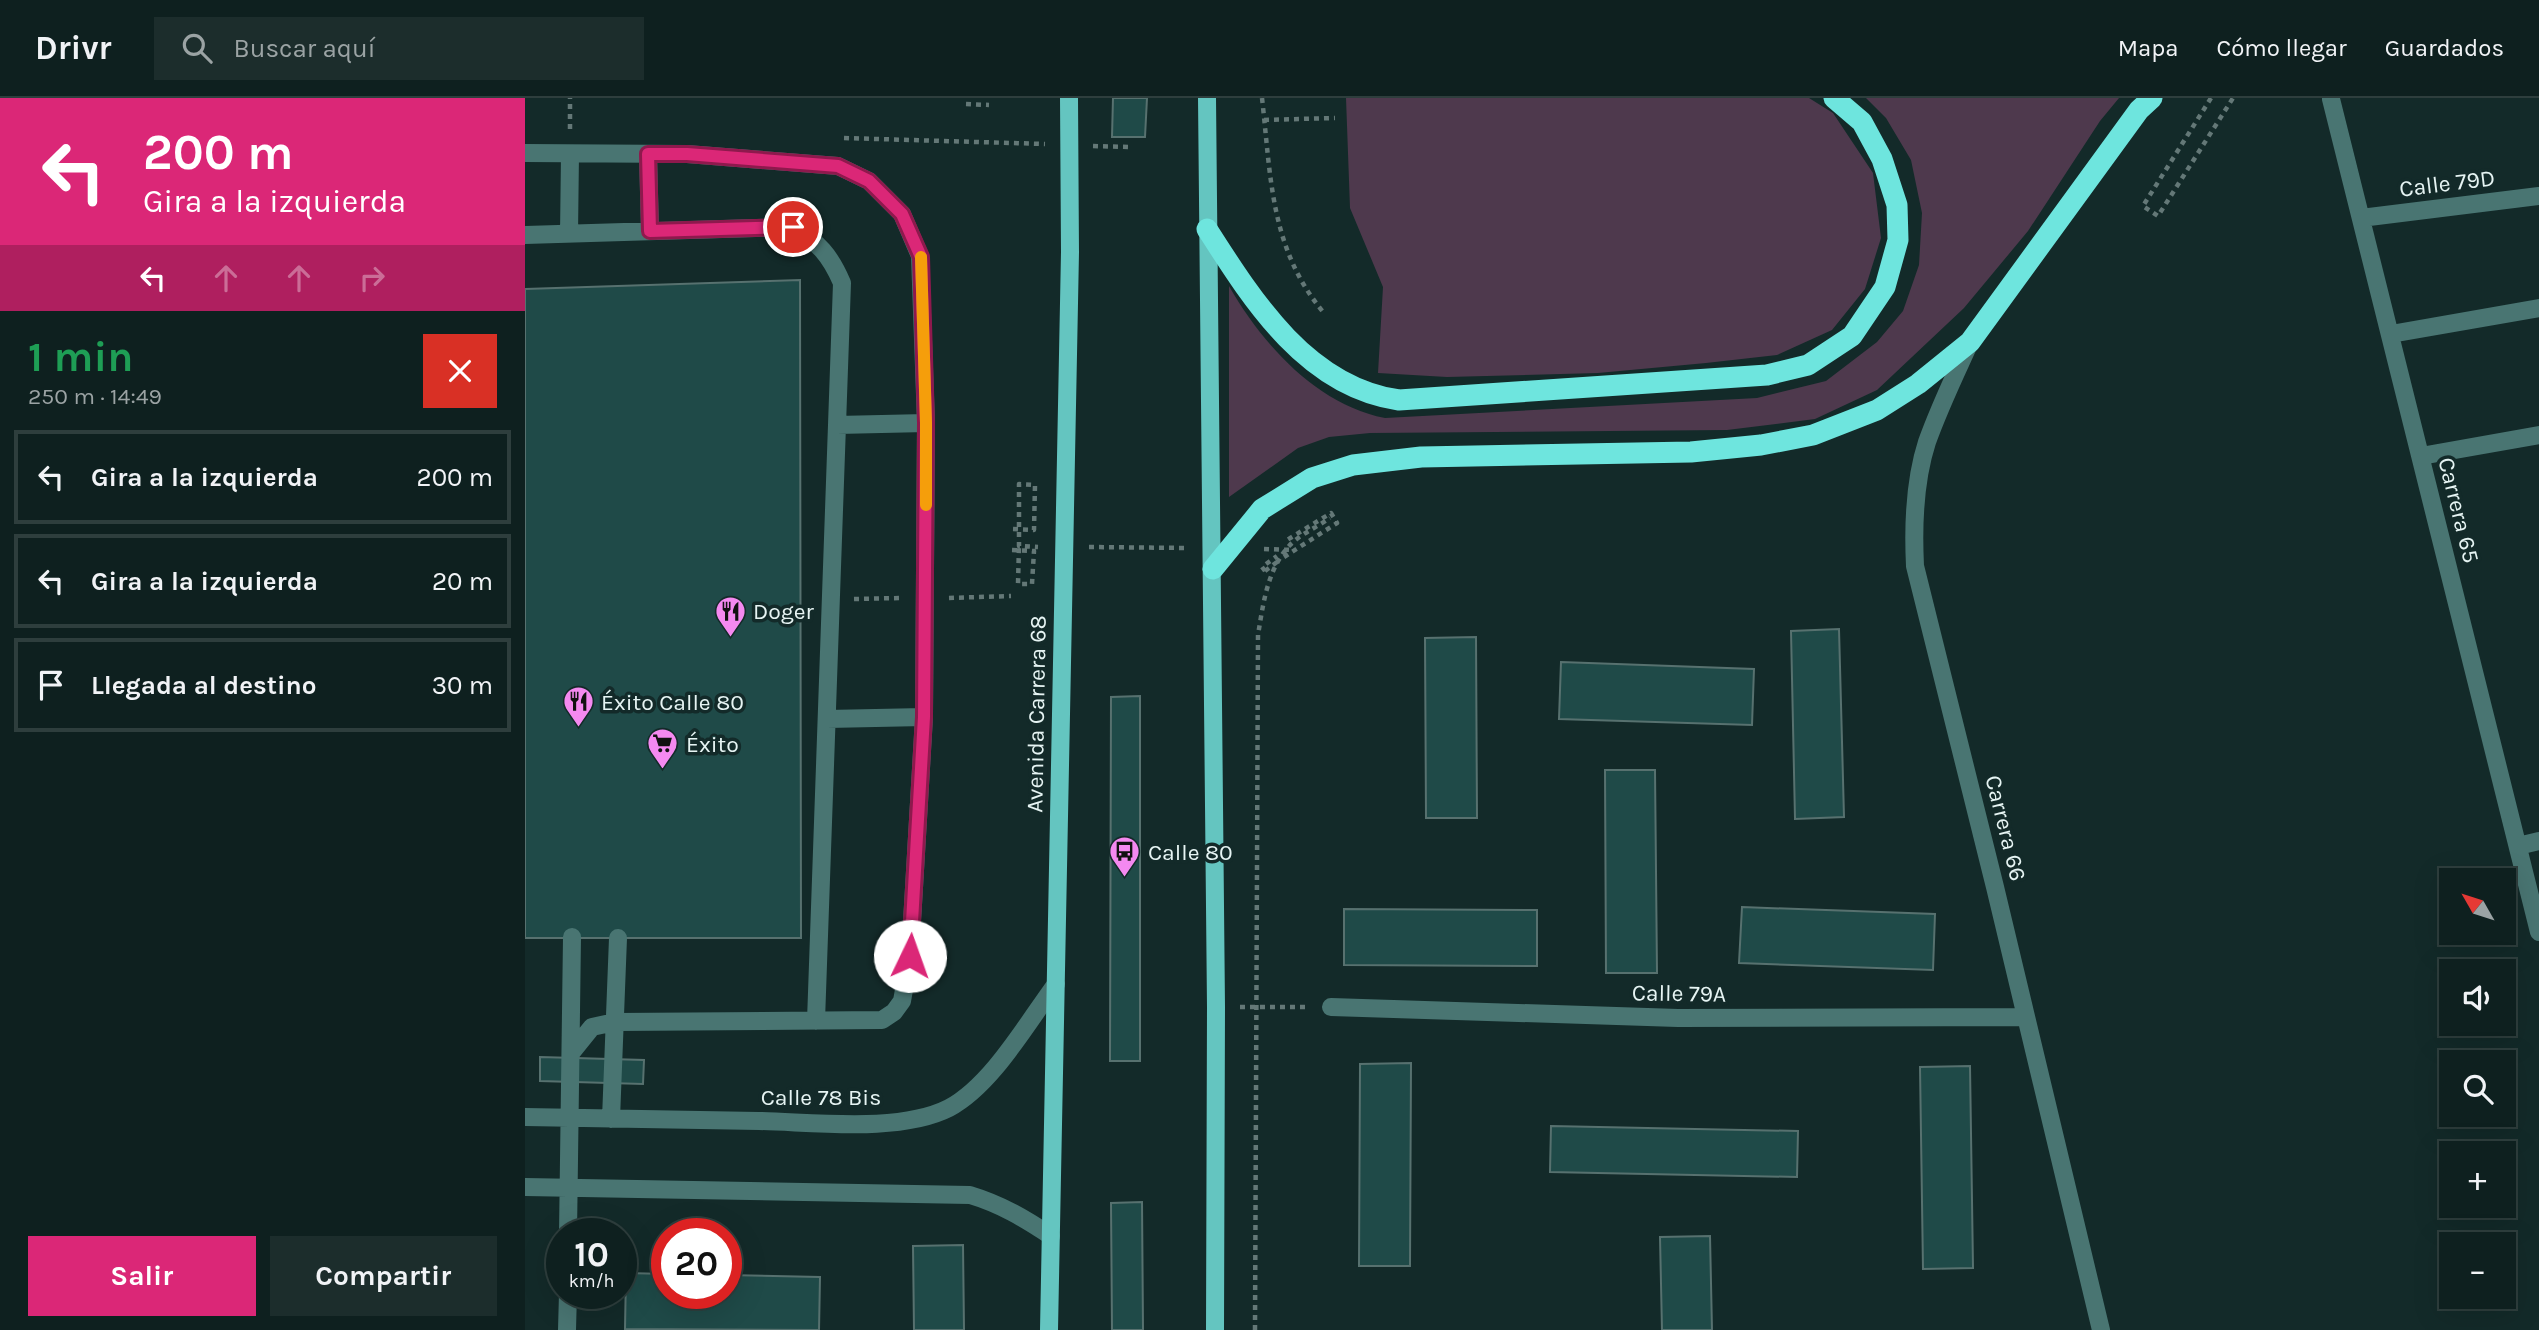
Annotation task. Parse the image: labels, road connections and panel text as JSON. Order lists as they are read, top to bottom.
{
  "streets": {
    "main road": ["Avenida Carrera 68"],
    "street": [
      "Calle 79D",
      "Carrera 65",
      "Carrera 66",
      "Calle 79A",
      "Calle 78 Bis"
    ]
  },
  "crossings": [
    ["Calle 79D", "Carrera 65"],
    ["Avenida Carrera 68", "Calle 78 Bis"],
    ["Carrera 66", "Calle 79A"]
  ],
  "places": {
    "restaurant": ["Doger", "Éxito Calle 80"],
    "supermarket": ["Éxito"],
    "bus stop": ["Calle 80"]
  },
  "north": "top left",
  "page": {
    "header": "Drivr",
    "search": "Buscar aquí",
    "nav": ["Mapa", "Cómo llegar", "Guardados"],
    "turn": ["200 m", "Gira a la izquierda"],
    "heading": ["1 min", "250 m · 14:49"],
    "list": [
      {
        "name": "Gira a la izquierda",
        "value": "200 m"
      },
      {
        "name": "Gira a la izquierda",
        "value": "20 m"
      },
      {
        "name": "Llegada al destino",
        "value": "30 m"
      }
    ],
    "map_buttons": ["+", "−"],
    "speed": "10 km/h",
    "limit": "20",
    "buttons": ["Salir", "Compartir"]
  }
}
